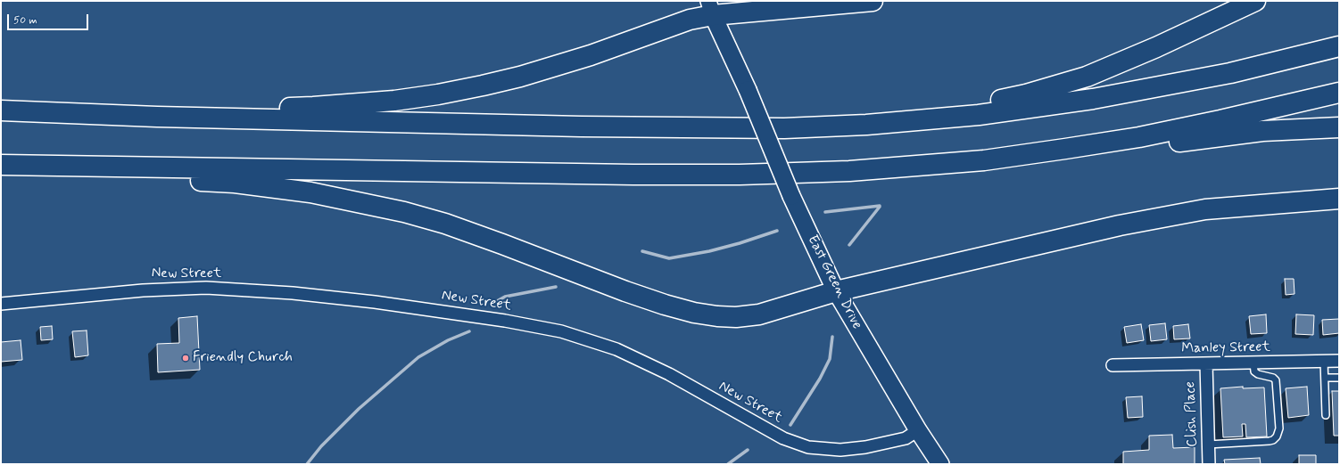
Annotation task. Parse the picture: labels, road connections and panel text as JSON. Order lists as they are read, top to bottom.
{
  "streets": {
    "main road": ["East Green Drive"],
    "street": ["New Street", "Manley Street", "Clish Place"]
  },
  "crossings": [
    ["New Street", "East Green Drive"],
    ["Manley Street", "Clish Place"]
  ],
  "places": ["Friendly Church"],
  "scale_bar": "50 m"
}
